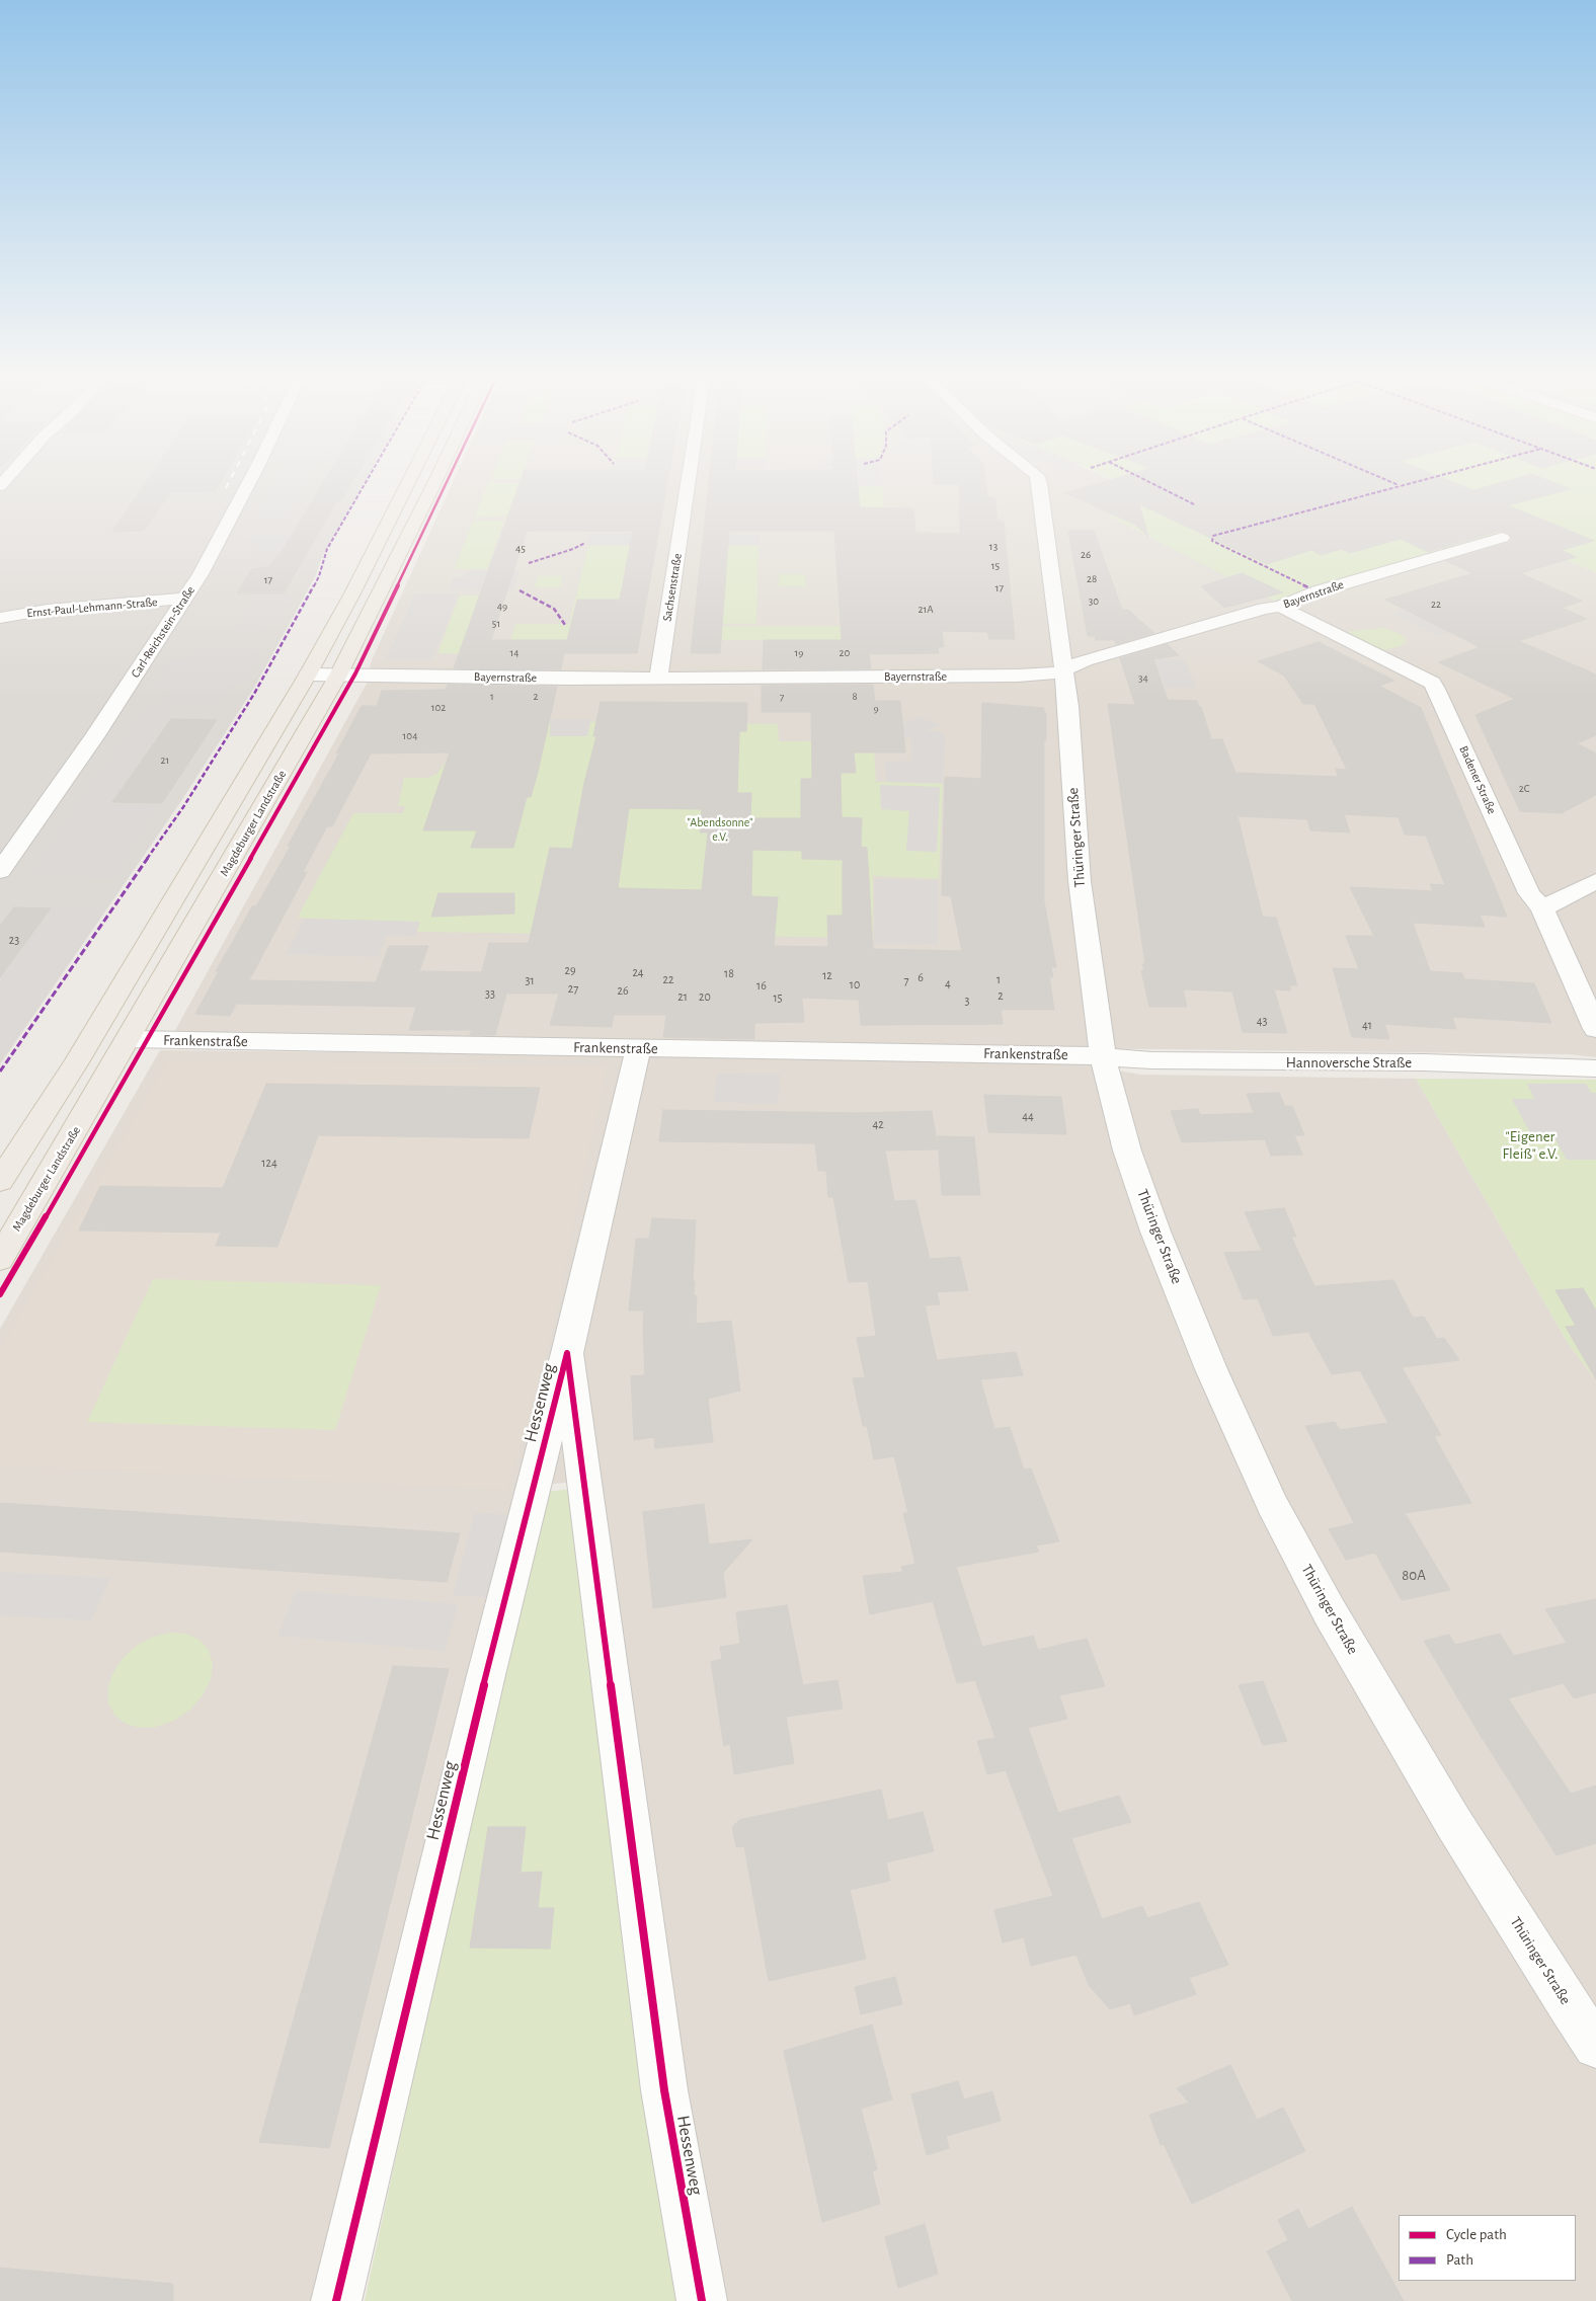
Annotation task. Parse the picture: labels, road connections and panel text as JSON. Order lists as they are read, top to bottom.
{
  "streets": {
    "main road": ["Magdeburger Landstraße"],
    "street": [
      "Sachsenstraße",
      "Bayernstraße",
      "Ernst-Paul-Lehmann-Straße",
      "Carl-Reichstein-Straße",
      "Badener Straße",
      "Thüringer Straße",
      "Frankenstraße",
      "Hannoversche Straße",
      "Hessenweg"
    ]
  },
  "crossings": [
    ["Sachsenstraße", "Bayernstraße"],
    ["Bayernstraße", "Badener Straße"],
    ["Bayernstraße", "Magdeburger Landstraße"],
    ["Bayernstraße", "Thüringer Straße"],
    ["Ernst-Paul-Lehmann-Straße", "Carl-Reichstein-Straße"],
    ["Magdeburger Landstraße", "Frankenstraße"],
    ["Thüringer Straße", "Frankenstraße"],
    ["Thüringer Straße", "Hannoversche Straße"],
    ["Frankenstraße", "Hannoversche Straße"],
    ["Frankenstraße", "Hessenweg"]
  ],
  "parks": ["\"Abendsonne\" e.V.", "\"Eigener Fleiß\" e.V."],
  "house_numbers": [
    "13",
    "45",
    "26",
    "15",
    "28",
    "17",
    "17",
    "30",
    "22",
    "49",
    "21A",
    "51",
    "14",
    "19",
    "20",
    "34",
    "1",
    "2",
    "8",
    "7",
    "102",
    "9",
    "104",
    "21",
    "2C",
    "23",
    "29",
    "24",
    "18",
    "12",
    "6",
    "22",
    "1",
    "31",
    "7",
    "4",
    "10",
    "16",
    "27",
    "26",
    "33",
    "2",
    "21",
    "20",
    "15",
    "3",
    "43",
    "41",
    "44",
    "42",
    "124",
    "80A"
  ],
  "legend": ["Cycle path", "Path"]
}
